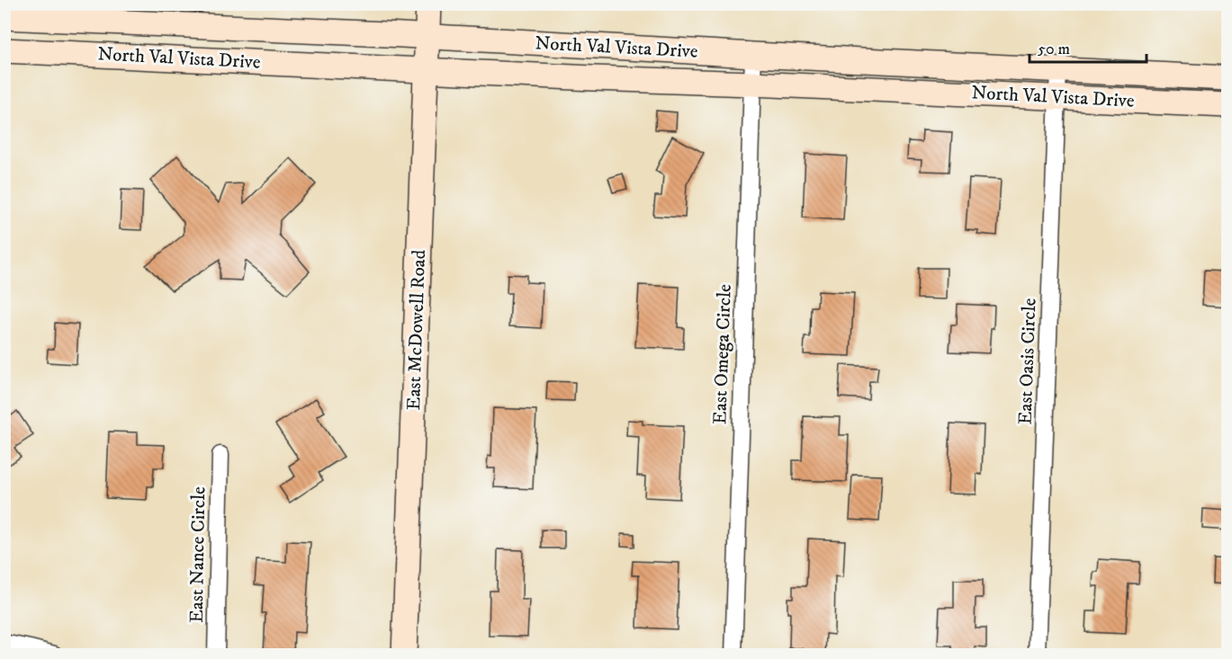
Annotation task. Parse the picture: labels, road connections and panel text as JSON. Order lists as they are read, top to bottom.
{
  "streets": {
    "main road": ["North Val Vista Drive", "East McDowell Road"],
    "street": ["East Omega Circle", "East Oasis Circle", "East Nance Circle"]
  },
  "crossings": [
    ["North Val Vista Drive", "East McDowell Road"],
    ["North Val Vista Drive", "East Omega Circle"],
    ["North Val Vista Drive", "East Oasis Circle"]
  ],
  "scale_bar": "50 m"
}
